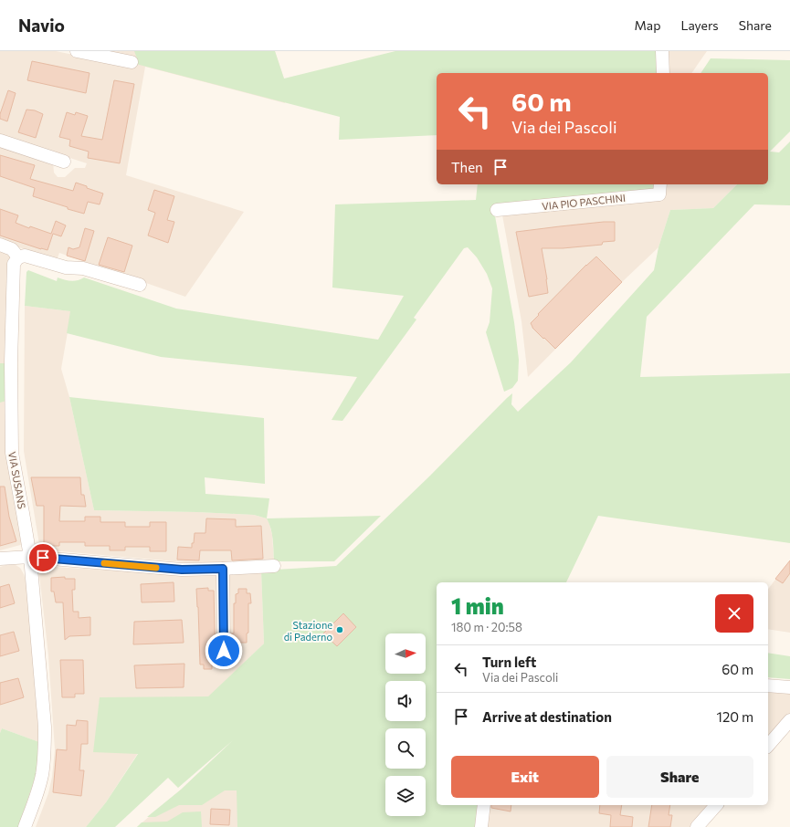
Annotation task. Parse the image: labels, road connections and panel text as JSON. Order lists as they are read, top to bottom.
{
  "streets": {
    "street": ["VIA PIO PASCHINI", "VIA SUSANS"]
  },
  "places": ["Stazione di Paderno"],
  "north": "right",
  "page": {
    "header": "Navio",
    "nav": ["Map", "Layers", "Share"],
    "turn": ["60 m", "Via dei Pascoli"],
    "then": "Then",
    "heading": ["1 min", "180 m · 20:58"],
    "list": [
      {
        "name": "Turn left",
        "note": "Via dei Pascoli",
        "value": "60 m"
      },
      {
        "name": "Arrive at destination",
        "value": "120 m"
      }
    ],
    "buttons": ["Exit", "Share"]
  }
}
